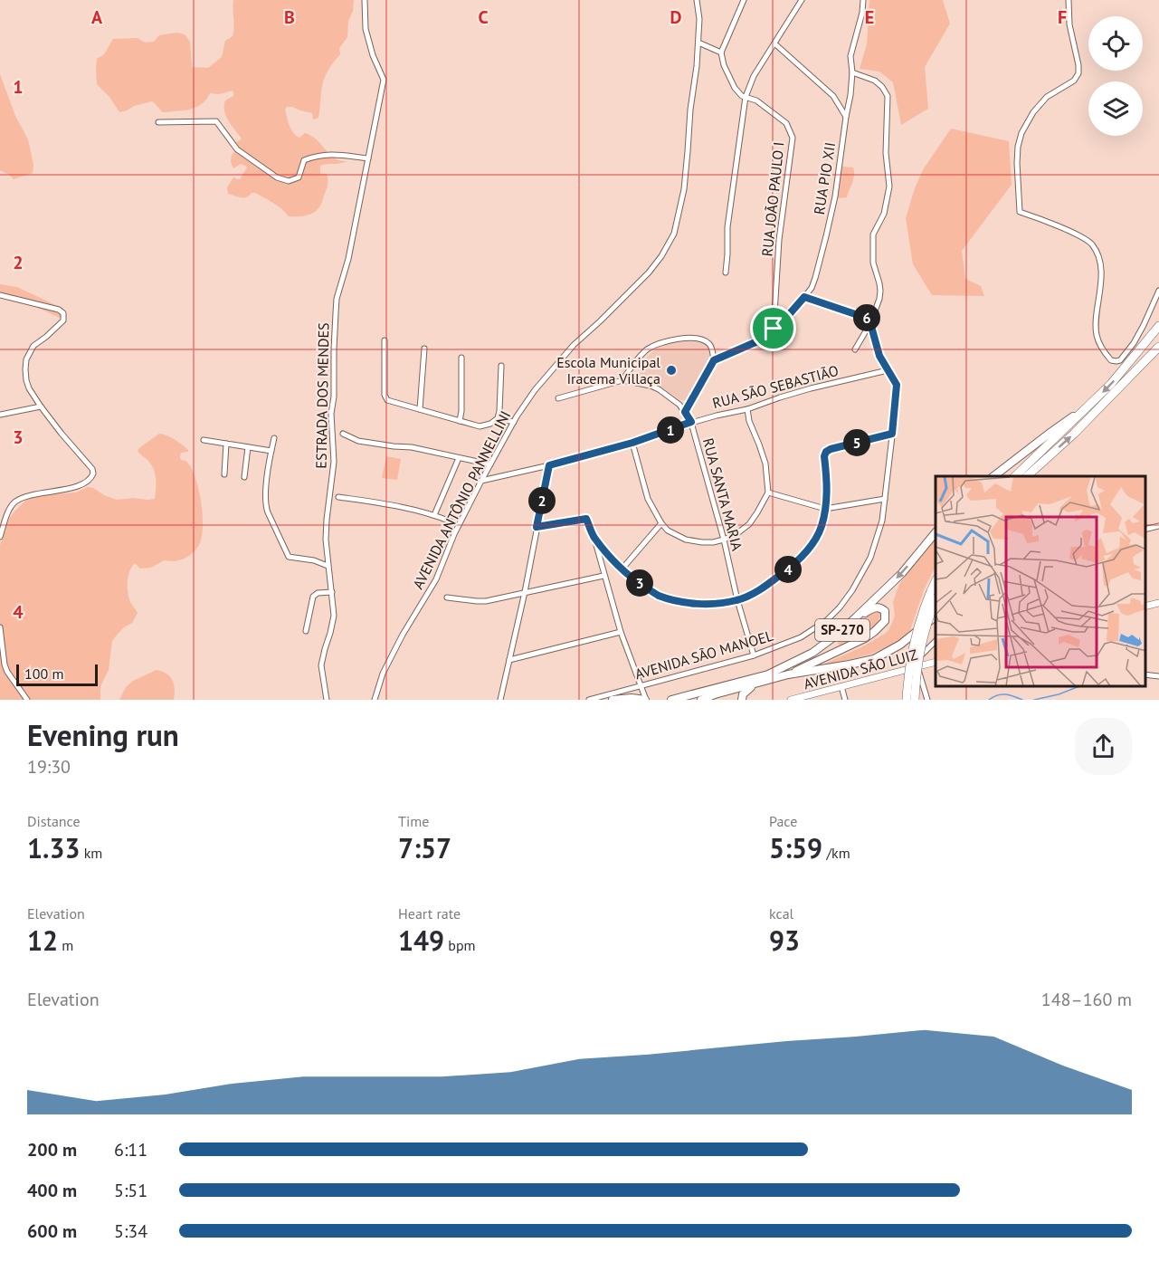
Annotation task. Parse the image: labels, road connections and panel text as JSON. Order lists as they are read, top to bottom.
{
  "streets": {
    "main road": ["SP-270"],
    "street": [
      "RUA PIO XII",
      "RUA JOÃO PAULO I",
      "RUA SÃO SEBASTIÃO",
      "ESTRADA DOS MENDES",
      "RUA SANTA MARIA",
      "AVENIDA ANTÔNIO PANNELLINI",
      "AVENIDA SÃO MANOEL",
      "AVENIDA SÃO LUIZ"
    ]
  },
  "crossings": [
    ["RUA PIO XII", "RUA JOÃO PAULO I"],
    ["RUA SÃO SEBASTIÃO", "RUA SANTA MARIA"],
    ["RUA SÃO SEBASTIÃO", "AVENIDA ANTÔNIO PANNELLINI"],
    ["RUA SÃO SEBASTIÃO", "AVENIDA SÃO MANOEL"],
    ["RUA SANTA MARIA", "AVENIDA SÃO MANOEL"]
  ],
  "places": ["Escola Municipal Iracema Villaça"],
  "scale_bar": "100 m",
  "page": {
    "pins": [
      "6",
      "1",
      "5",
      "2",
      "4",
      "3"
    ],
    "scale": "100 m",
    "heading": ["Evening run", "19:30"],
    "stats": [
      ["Distance", "1.33 km"],
      ["Time", "7:57"],
      ["Pace", "5:59 /km"],
      ["Elevation", "12 m"],
      ["Heart rate", "149 bpm"],
      ["kcal", "93"]
    ],
    "chart": ["Elevation", "148–160 m"],
    "list": [
      {
        "name": "200 m",
        "note": "6:11"
      },
      {
        "name": "400 m",
        "note": "5:51"
      },
      {
        "name": "600 m",
        "note": "5:34"
      }
    ]
  },
  "grid": {
    "columns": [
      "A",
      "B",
      "C",
      "D",
      "E",
      "F"
    ],
    "rows": [
      "1",
      "2",
      "3",
      "4"
    ]
  }
}
